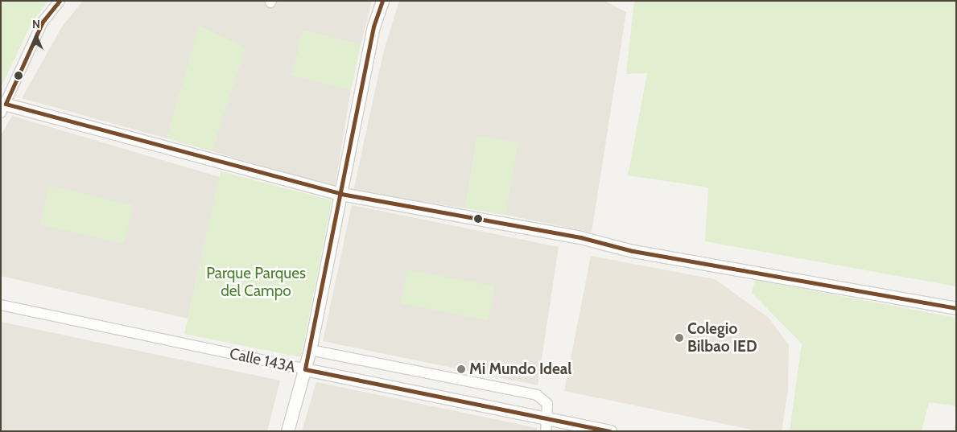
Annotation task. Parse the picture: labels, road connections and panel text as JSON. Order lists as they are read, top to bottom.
{
  "streets": {
    "street": ["Calle 143A"]
  },
  "parks": ["Parque Parques del Campo"],
  "places": ["Colegio Bilbao IED", "Mi Mundo Ideal"],
  "north": "top"
}
